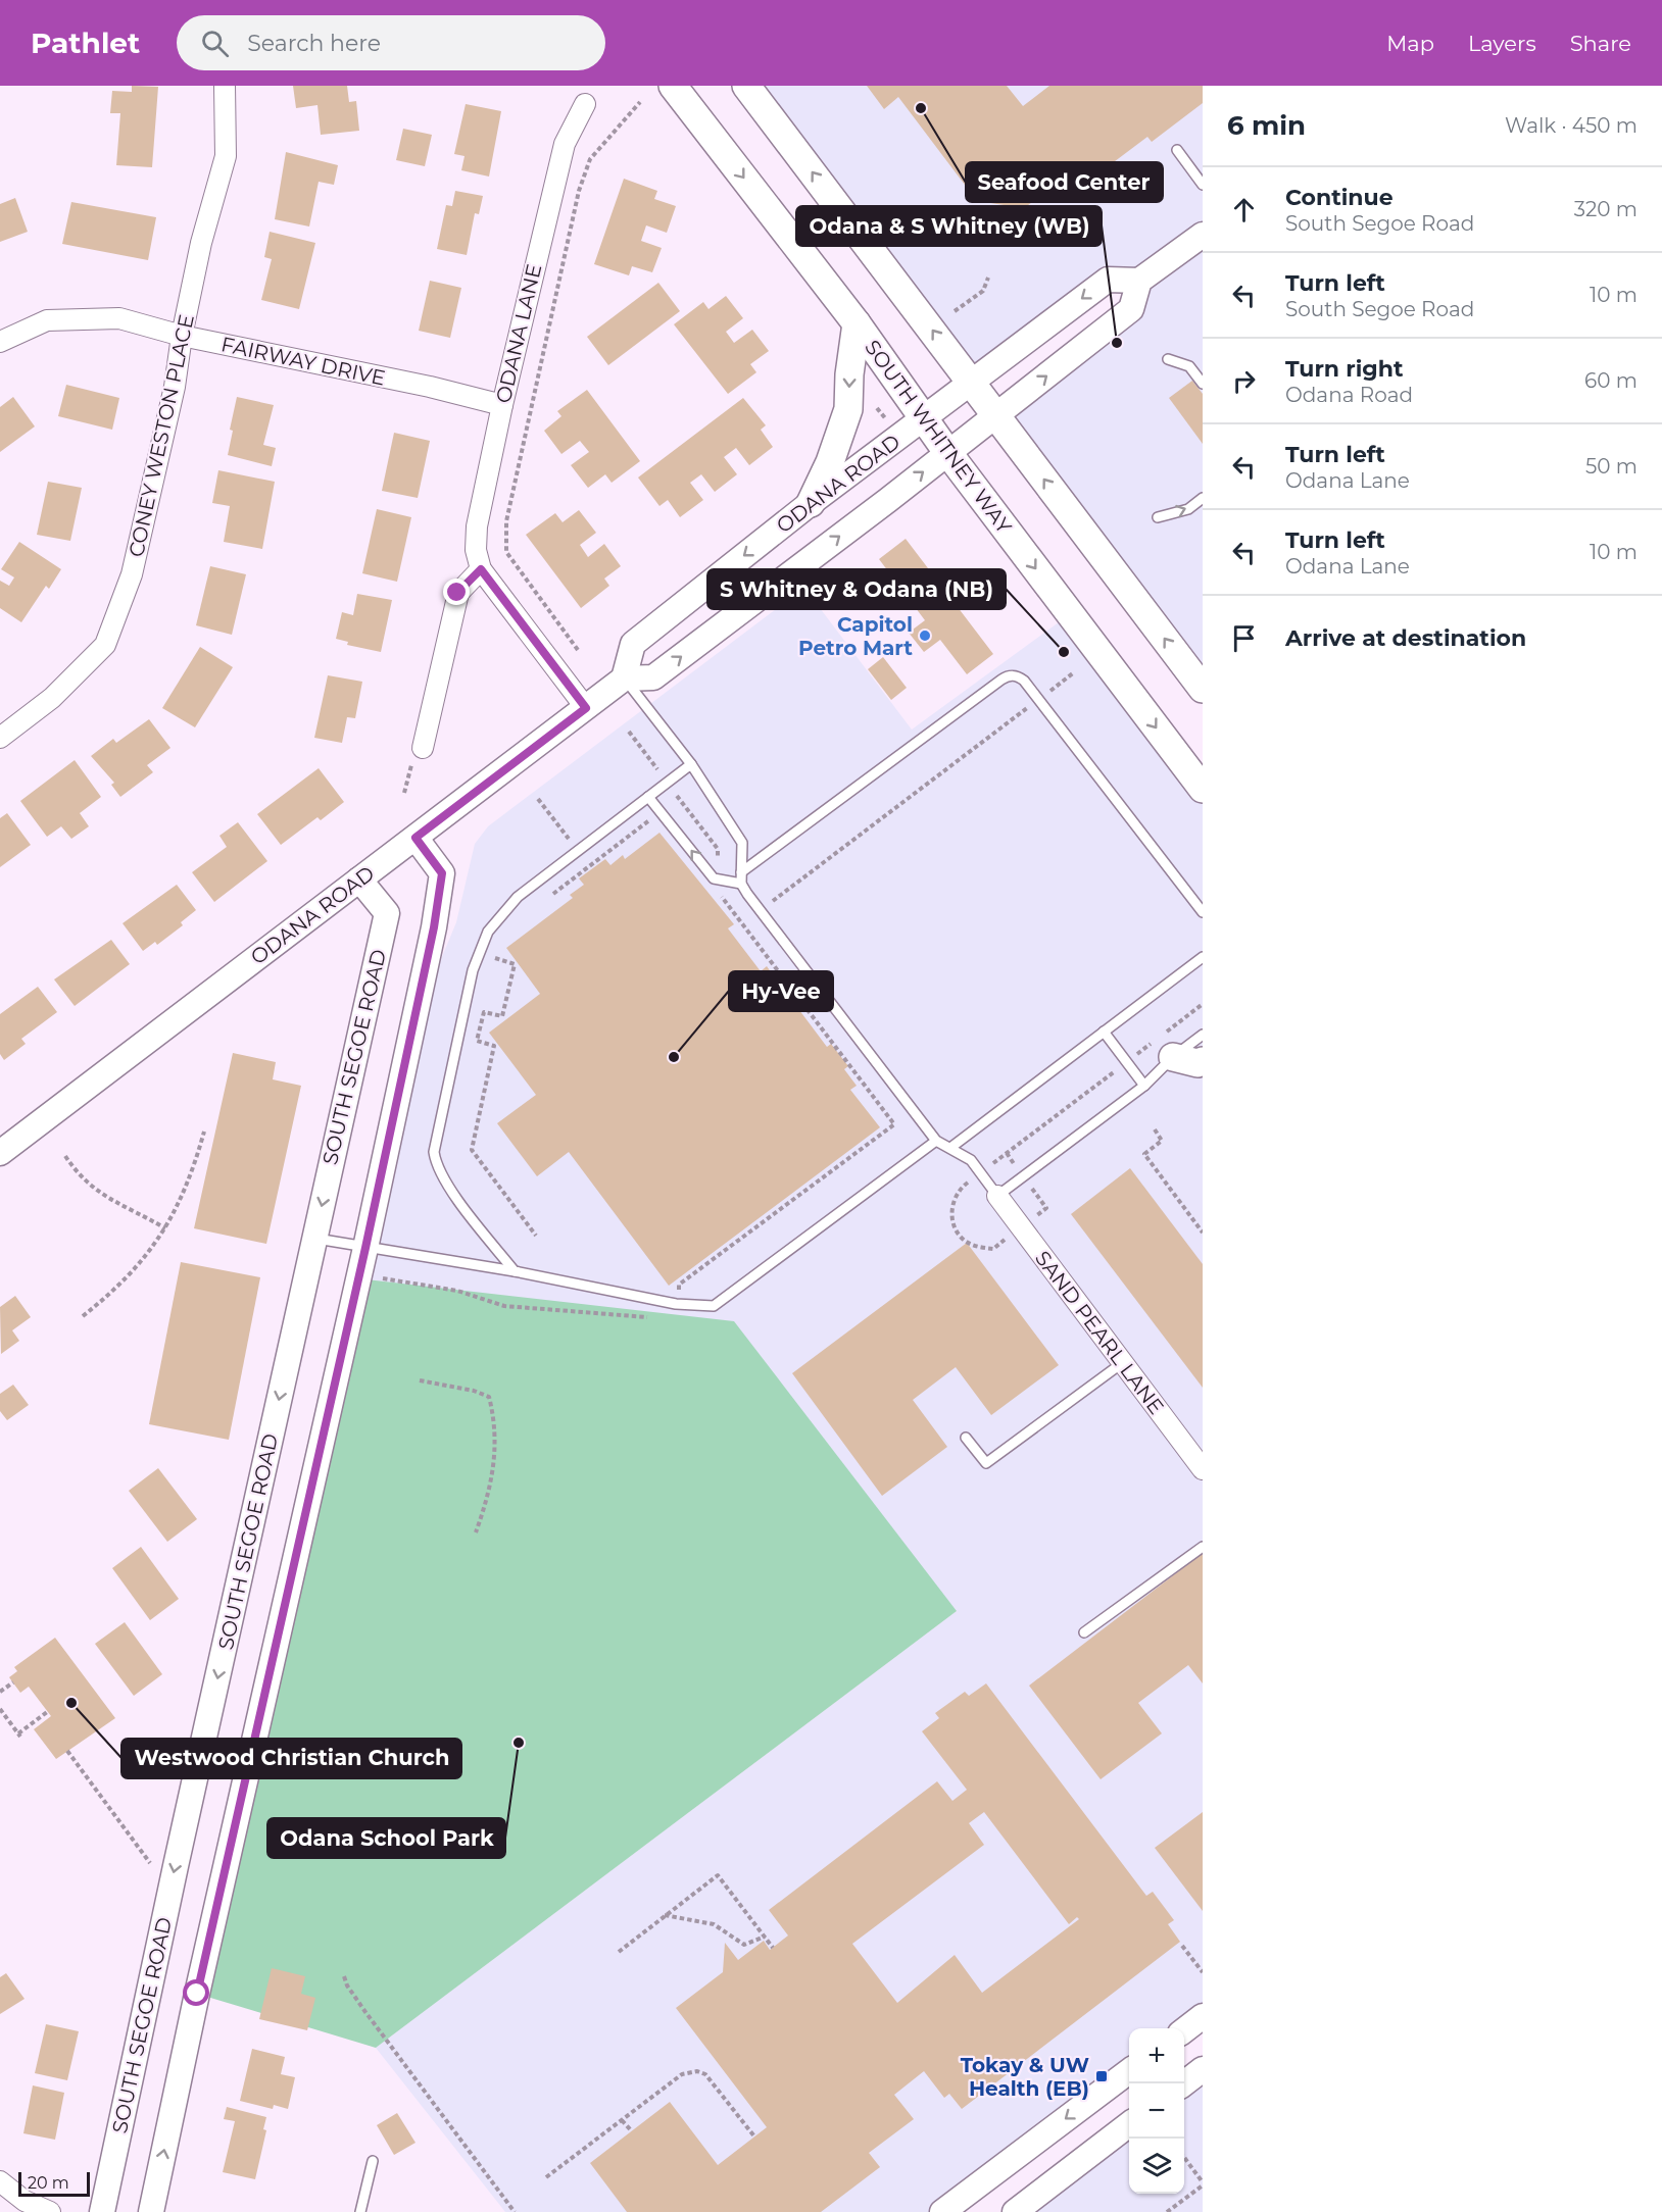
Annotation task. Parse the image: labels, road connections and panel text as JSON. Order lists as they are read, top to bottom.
{
  "streets": {
    "main road": ["SOUTH WHITNEY WAY"],
    "street": [
      "ODANA LANE",
      "FAIRWAY DRIVE",
      "CONEY WESTON PLACE",
      "ODANA ROAD",
      "SOUTH SEGOE ROAD",
      "SAND PEARL LANE"
    ]
  },
  "crossings": [
    ["ODANA LANE", "FAIRWAY DRIVE"],
    ["ODANA LANE", "ODANA ROAD"],
    ["FAIRWAY DRIVE", "CONEY WESTON PLACE"],
    ["SOUTH WHITNEY WAY", "ODANA ROAD"],
    ["ODANA ROAD", "SOUTH SEGOE ROAD"]
  ],
  "places": {
    "other": [
      "Seafood Center",
      "Odana & S Whitney (WB)",
      "Capitol Petro Mart",
      "S Whitney & Odana (NB)",
      "Hy-Vee",
      "Westwood Christian Church",
      "Odana School Park"
    ],
    "transit": ["Tokay & UW Health (EB)"]
  },
  "scale_bar": "20 m",
  "page": {
    "header": "Pathlet",
    "search": "Search here",
    "nav": ["Map", "Layers", "Share"],
    "heading": ["6 min", "Walk · 450 m"],
    "list": [
      ["Continue", "South Segoe Road", "320 m"],
      ["Turn left", "South Segoe Road", "10 m"],
      ["Turn right", "Odana Road", "60 m"],
      ["Turn left", "Odana Lane", "50 m"],
      ["Turn left", "Odana Lane", "10 m"],
      "Arrive at destination"
    ],
    "map_buttons": ["+", "−"],
    "scale": "20 m"
  }
}
